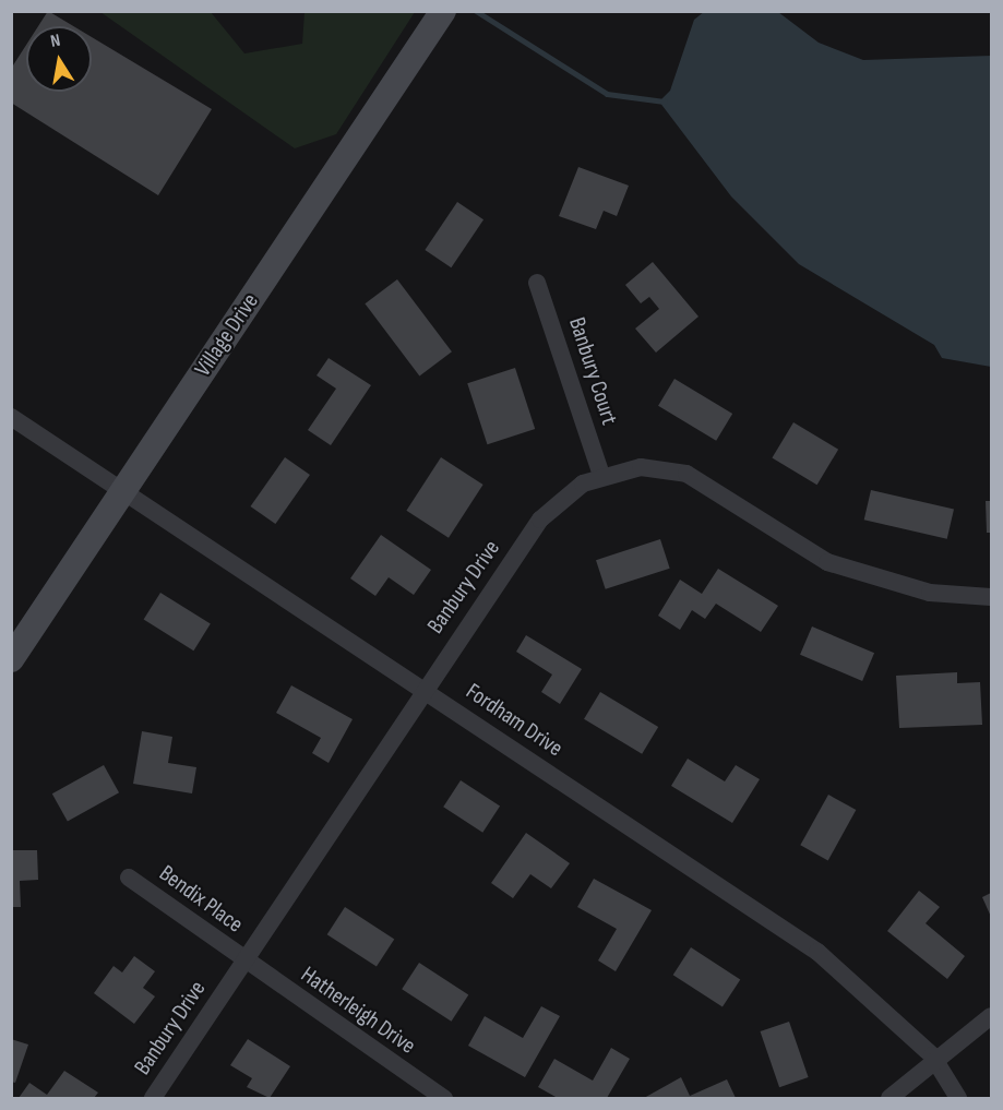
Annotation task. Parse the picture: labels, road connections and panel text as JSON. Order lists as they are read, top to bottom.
{
  "streets": {
    "main road": ["Village Drive"],
    "street": [
      "Banbury Court",
      "Banbury Drive",
      "Fordham Drive",
      "Bendix Place",
      "Hatherleigh Drive"
    ]
  },
  "crossings": [
    ["Village Drive", "Fordham Drive"],
    ["Banbury Court", "Banbury Drive"],
    ["Banbury Drive", "Fordham Drive"],
    ["Banbury Drive", "Bendix Place"],
    ["Banbury Drive", "Hatherleigh Drive"],
    ["Bendix Place", "Hatherleigh Drive"]
  ],
  "north": "top"
}
